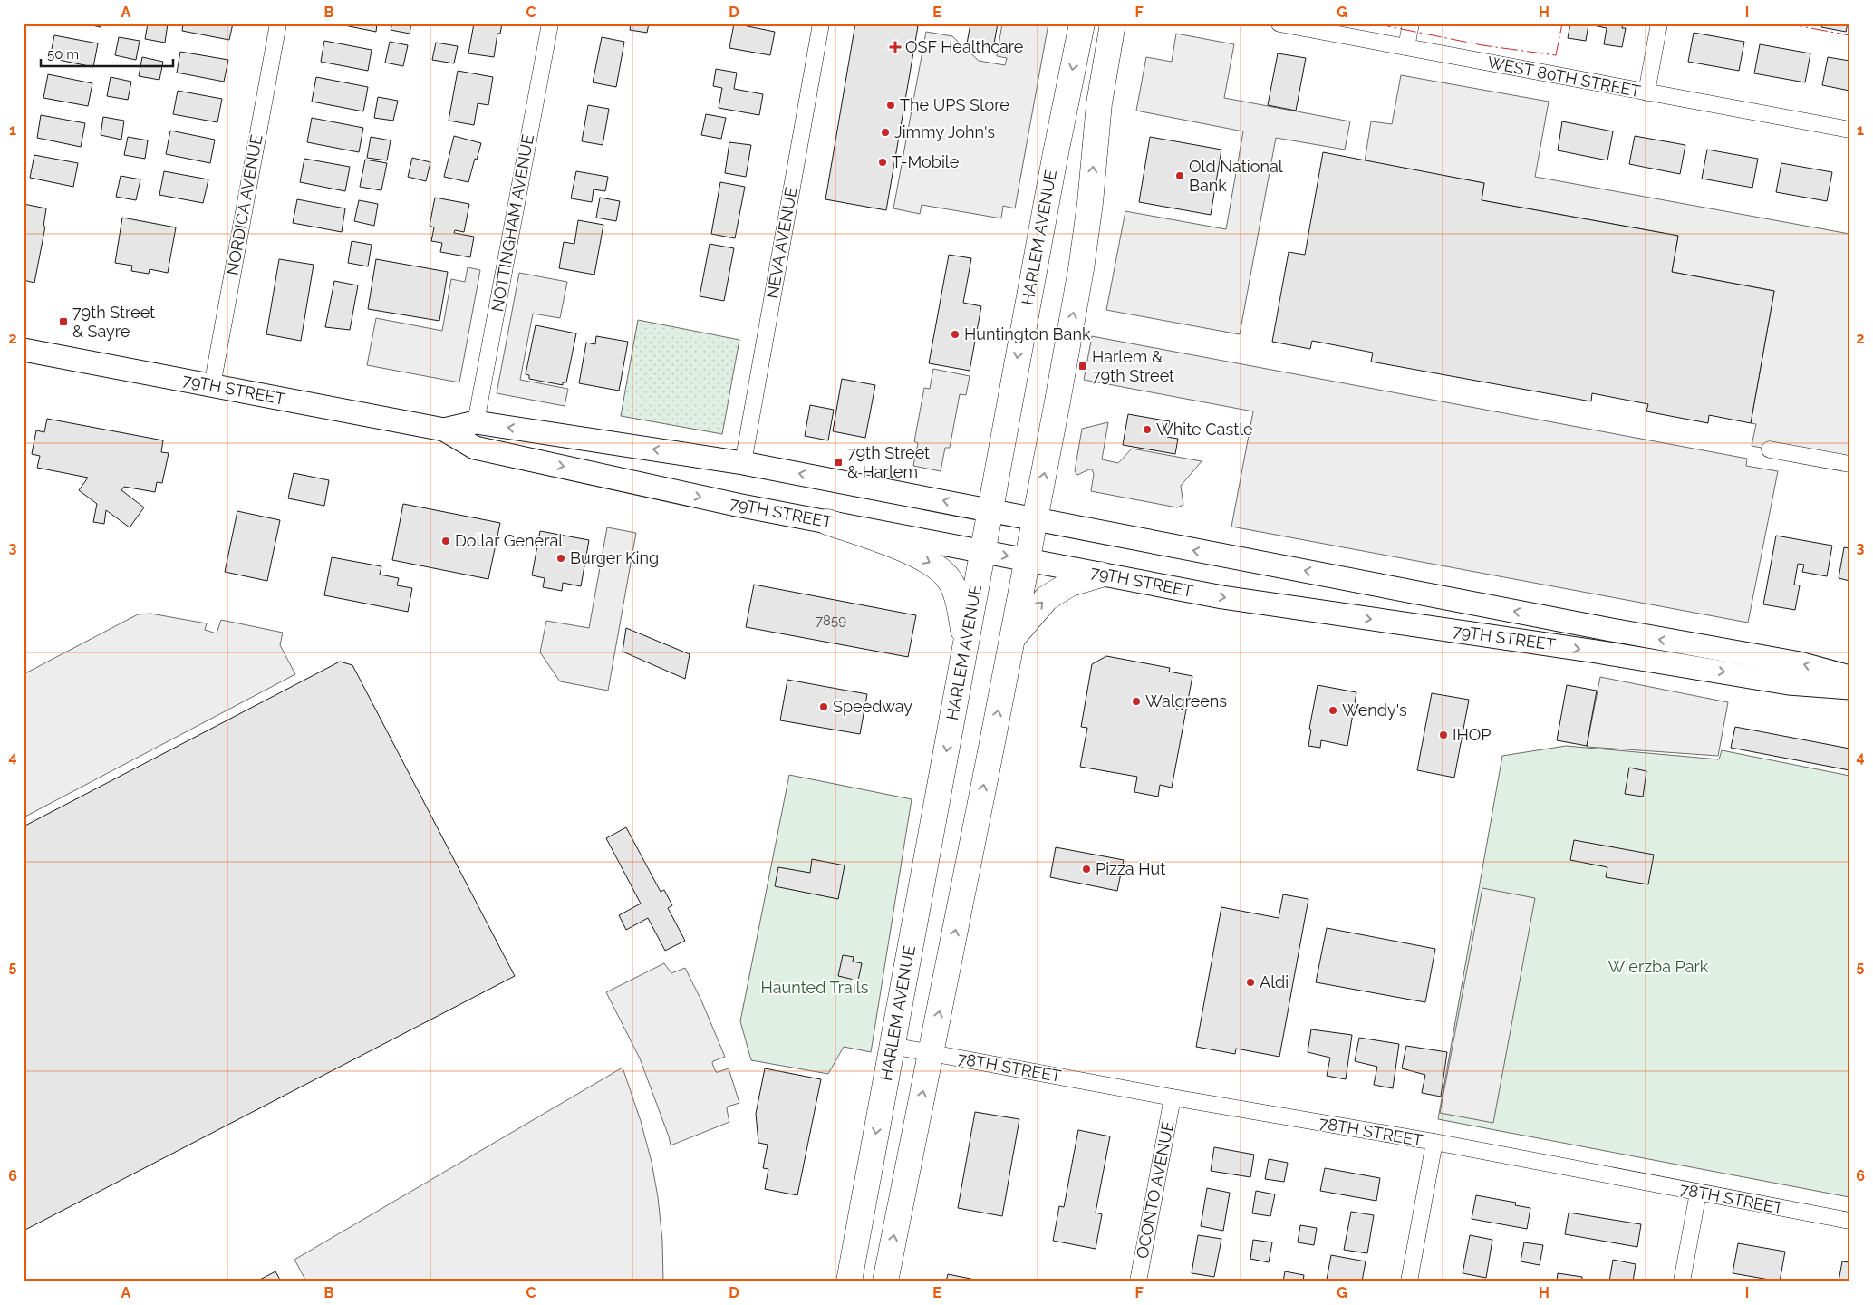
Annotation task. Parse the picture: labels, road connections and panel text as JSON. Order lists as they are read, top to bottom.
{
  "streets": {
    "main road": ["HARLEM AVENUE", "79TH STREET"],
    "street": [
      "WEST 80TH STREET",
      "NORDICA AVENUE",
      "NOTTINGHAM AVENUE",
      "NEVA AVENUE",
      "78TH STREET",
      "OCONTO AVENUE"
    ]
  },
  "crossings": [
    ["NORDICA AVENUE", "79TH STREET"],
    ["NOTTINGHAM AVENUE", "79TH STREET"],
    ["HARLEM AVENUE", "79TH STREET"],
    ["HARLEM AVENUE", "78TH STREET"],
    ["NEVA AVENUE", "79TH STREET"],
    ["78TH STREET", "OCONTO AVENUE"]
  ],
  "parks": ["Wierzba Park", "Haunted Trails"],
  "places": {
    "health": ["OSF Healthcare"],
    "other": [
      "The UPS Store",
      "Jimmy John's",
      "T-Mobile",
      "Old National Bank",
      "Huntington Bank",
      "White Castle",
      "Dollar General",
      "Burger King",
      "Walgreens",
      "Speedway",
      "Wendy's",
      "IHOP",
      "Pizza Hut",
      "Aldi"
    ],
    "transit": ["79th Street & Sayre", "Harlem & 79th Street", "79th Street & Harlem"]
  },
  "house_numbers": ["7859"],
  "scale_bar": "50 m",
  "grid": {
    "columns": [
      "A",
      "B",
      "C",
      "D",
      "E",
      "F",
      "G",
      "H",
      "I"
    ],
    "rows": [
      "1",
      "2",
      "3",
      "4",
      "5",
      "6"
    ]
  }
}
